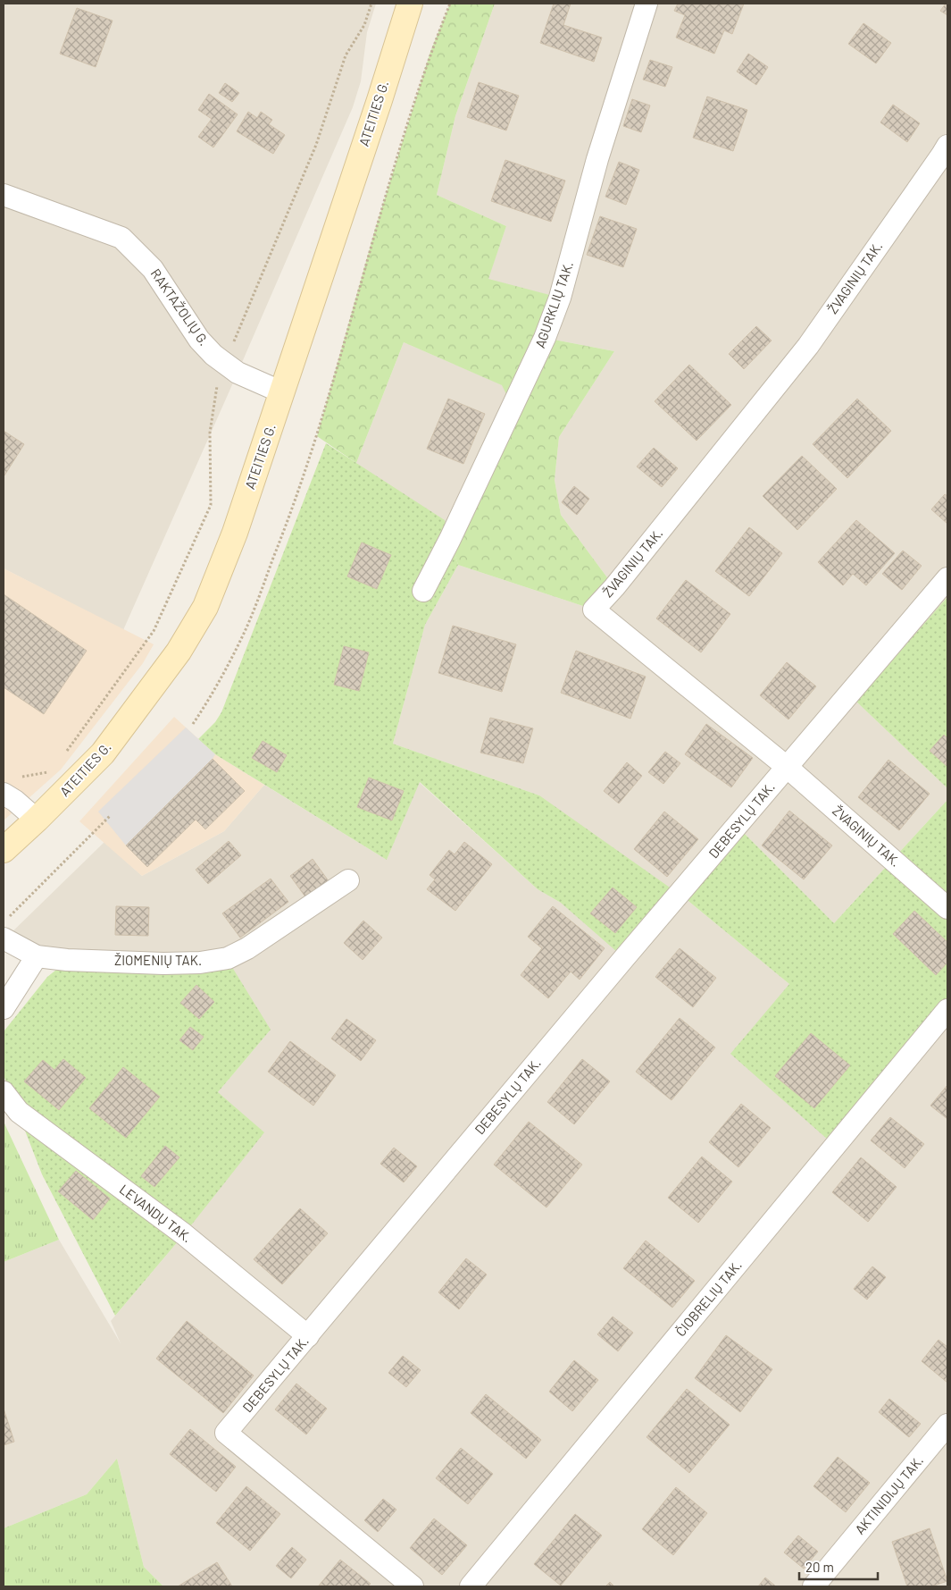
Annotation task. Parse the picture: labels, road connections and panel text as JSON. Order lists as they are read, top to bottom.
{
  "streets": {
    "street": [
      "ATEITIES G.",
      "ŽVAGINIŲ TAK.",
      "AGURKLIŲ TAK.",
      "RAKTAŽOLIŲ G.",
      "DEBESYLŲ TAK.",
      "ŽIOMENIŲ TAK.",
      "LEVANDŲ TAK.",
      "ČIOBRELIŲ TAK.",
      "AKTINIDIJŲ TAK."
    ]
  },
  "crossings": [
    ["ATEITIES G.", "RAKTAŽOLIŲ G."],
    ["ŽVAGINIŲ TAK.", "DEBESYLŲ TAK."],
    ["DEBESYLŲ TAK.", "LEVANDŲ TAK."]
  ],
  "scale_bar": "20 m"
}
